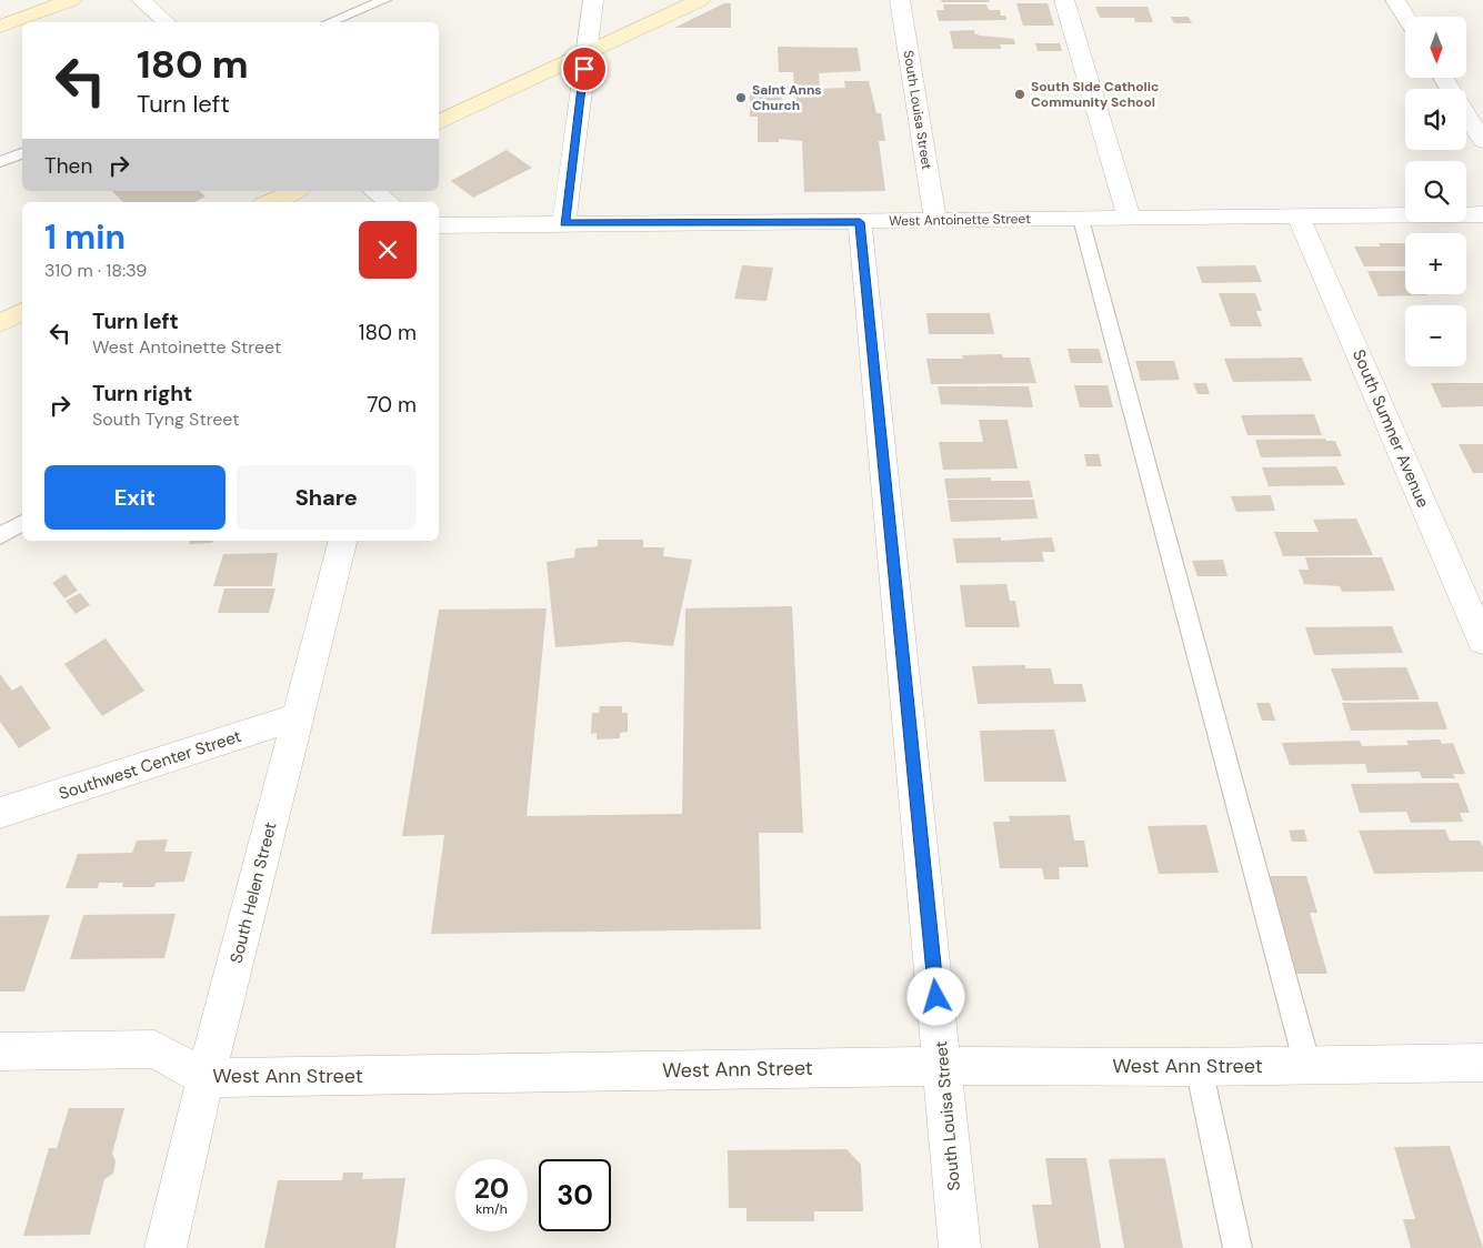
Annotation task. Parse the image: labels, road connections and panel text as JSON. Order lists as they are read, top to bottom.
{
  "streets": {
    "street": [
      "South Louisa Street",
      "West Antoinette Street",
      "South Sumner Avenue",
      "Southwest Center Street",
      "South Helen Street",
      "West Ann Street"
    ]
  },
  "crossings": [
    ["South Louisa Street", "West Antoinette Street"],
    ["South Louisa Street", "West Ann Street"],
    ["West Antoinette Street", "South Sumner Avenue"],
    ["Southwest Center Street", "South Helen Street"],
    ["South Helen Street", "West Ann Street"]
  ],
  "places": ["South Side Catholic Community School", "Saint Anns Church"],
  "north": "bottom",
  "page": {
    "map_buttons": ["+", "−"],
    "turn": ["180 m", "Turn left"],
    "then": "Then",
    "heading": ["1 min", "310 m · 18:39"],
    "list": [
      {
        "name": "Turn left",
        "note": "West Antoinette Street",
        "value": "180 m"
      },
      {
        "name": "Turn right",
        "note": "South Tyng Street",
        "value": "70 m"
      }
    ],
    "buttons": ["Exit", "Share"],
    "speed": "20 km/h",
    "limit": "30"
  }
}
